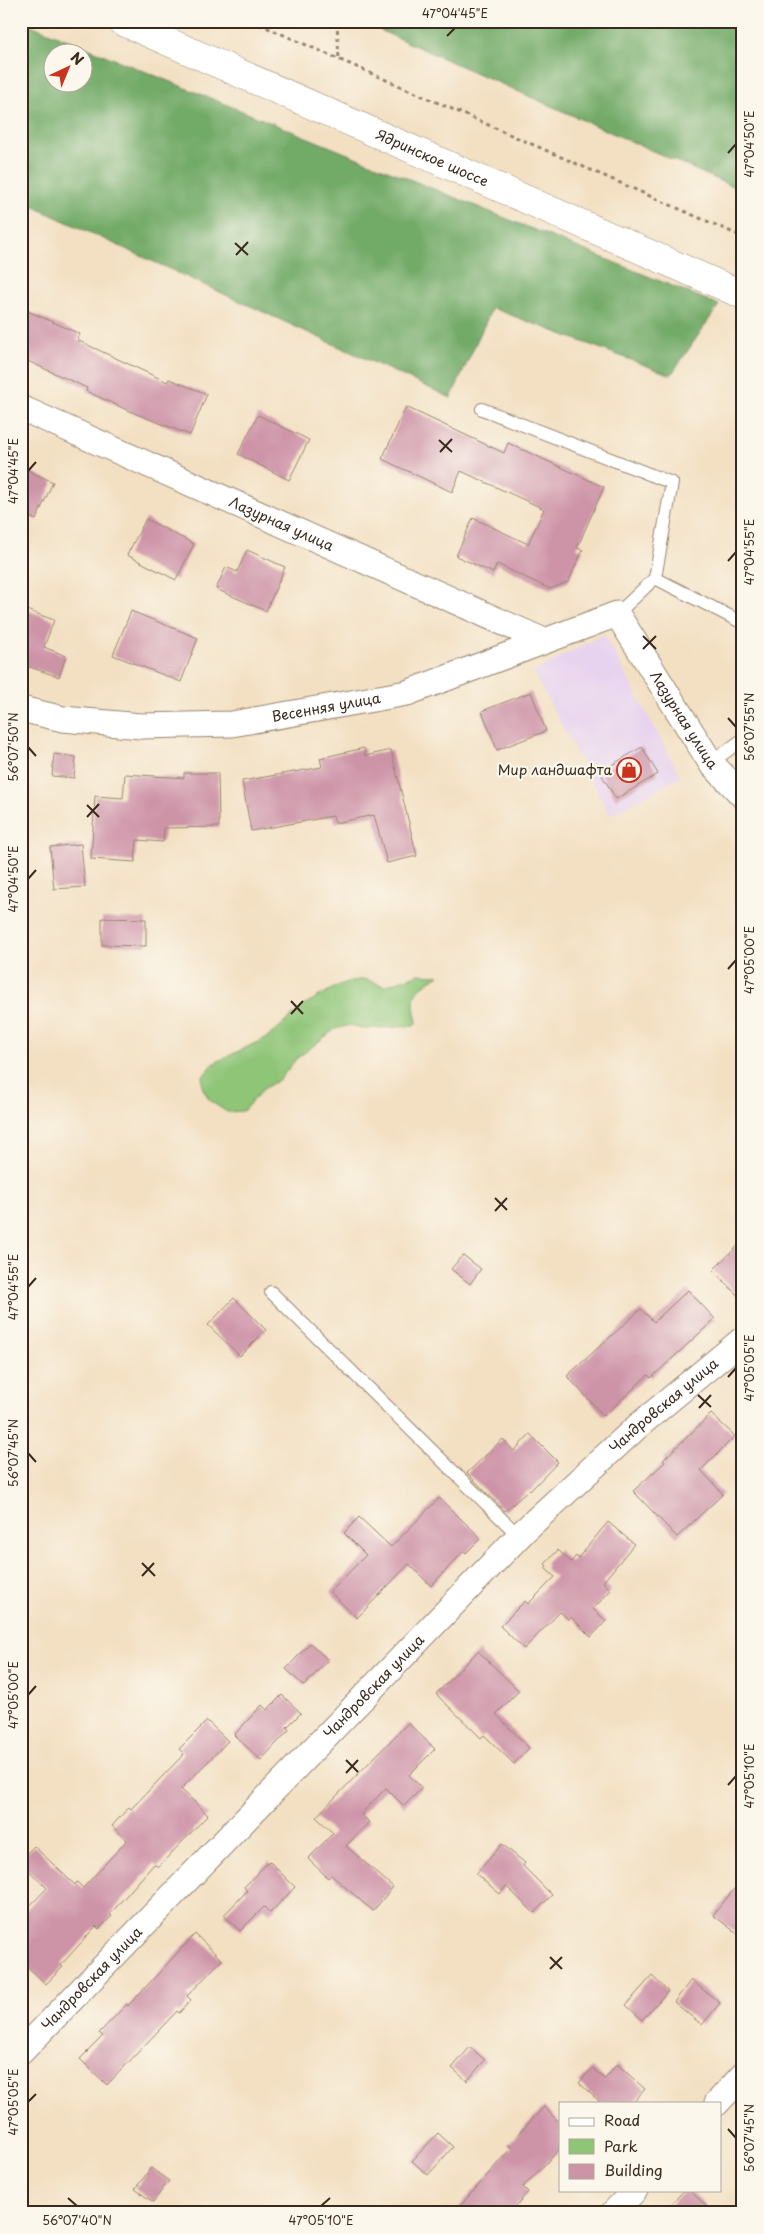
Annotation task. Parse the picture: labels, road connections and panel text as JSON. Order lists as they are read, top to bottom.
{
  "streets": {
    "main road": ["Ядринское шоссе"],
    "street": ["Лазурная улица", "Весенняя улица", "Чандровская улица"]
  },
  "crossings": [
    ["Лазурная улица", "Весенняя улица"]
  ],
  "places": {
    "shop": ["Мир ландшафта"]
  },
  "legend": ["Road", "Park", "Building"],
  "north": "top right",
  "coordinates": [
    "47°04'45\"E",
    "47°04'50\"E",
    "47°04'55\"E",
    "56°07'55\"N",
    "56°07'50\"N",
    "47°05'00\"E",
    "47°05'05\"E",
    "56°07'45\"N",
    "47°05'10\"E",
    "56°07'40\"N"
  ]
}
